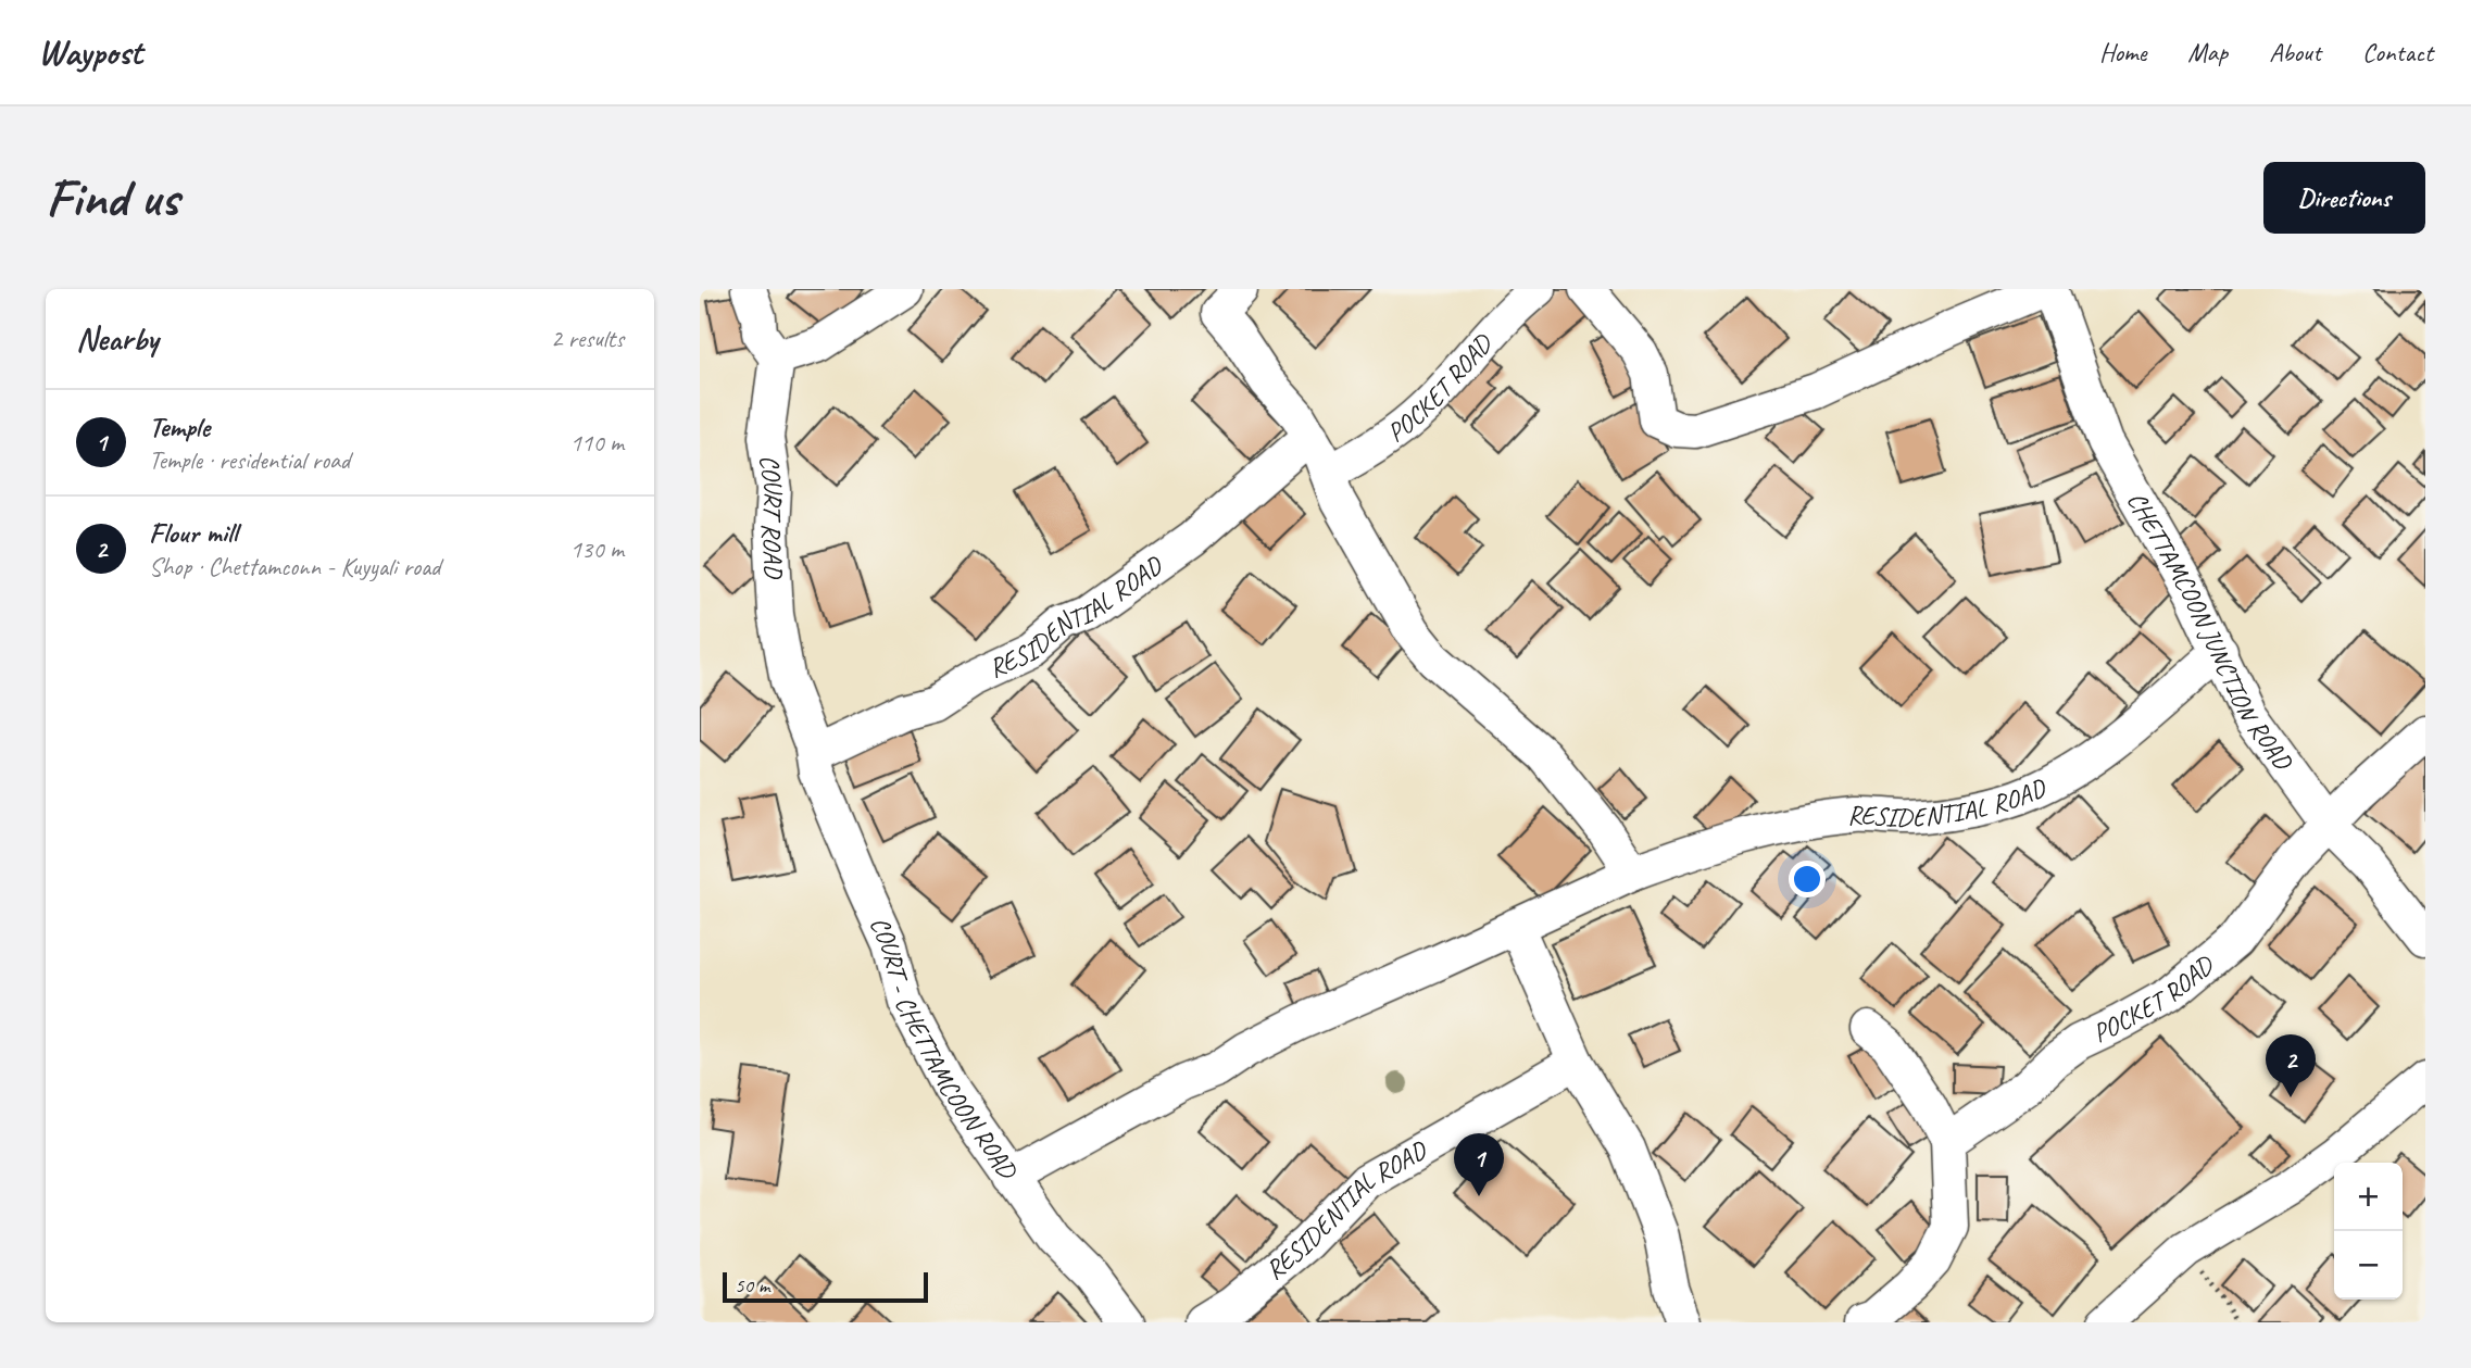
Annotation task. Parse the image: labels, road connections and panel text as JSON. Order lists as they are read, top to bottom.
{
  "streets": {
    "street": [
      "POCKET ROAD",
      "COURT ROAD",
      "RESIDENTIAL ROAD",
      "CHETTAMCOON JUNCTION ROAD",
      "COURT - CHETTAMCOON ROAD"
    ]
  },
  "crossings": [
    ["POCKET ROAD", "CHETTAMCOON JUNCTION ROAD"],
    ["COURT ROAD", "RESIDENTIAL ROAD"],
    ["COURT ROAD", "COURT - CHETTAMCOON ROAD"],
    ["RESIDENTIAL ROAD", "CHETTAMCOON JUNCTION ROAD"],
    ["RESIDENTIAL ROAD", "COURT - CHETTAMCOON ROAD"]
  ],
  "scale_bar": "50 m",
  "page": {
    "header": "Waypost",
    "nav": [
      "Home",
      "Map",
      "About",
      "Contact"
    ],
    "buttons": "Directions",
    "title": "Find us",
    "heading": ["Nearby", "2 results"],
    "list": [
      {
        "mark": "1",
        "name": "Temple",
        "note": "Temple · residential road",
        "value": "110 m"
      },
      {
        "mark": "2",
        "name": "Flour mill",
        "note": "Shop · Chettamconn - Kuyyali road",
        "value": "130 m"
      }
    ],
    "pins": ["2", "1"],
    "map_buttons": ["+", "−"],
    "scale": "50 m"
  }
}
